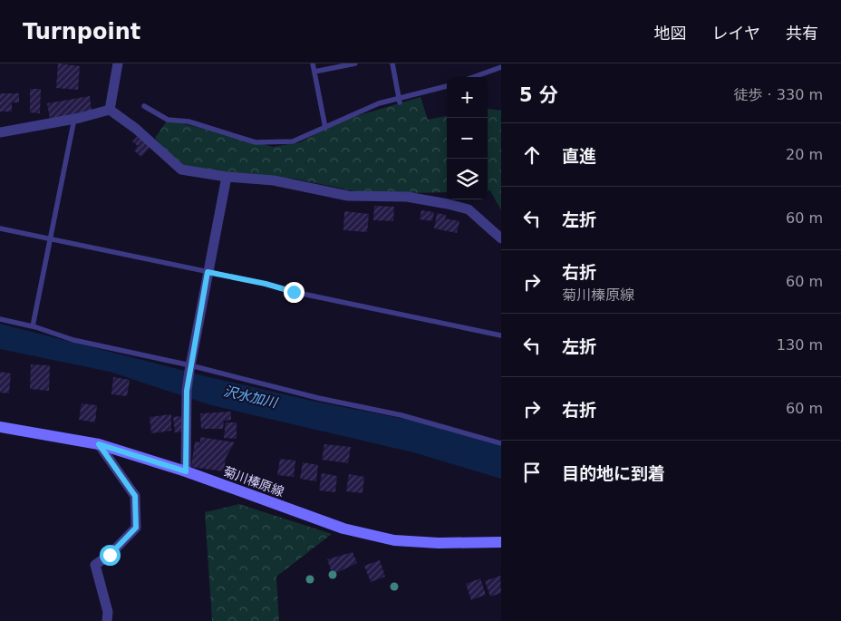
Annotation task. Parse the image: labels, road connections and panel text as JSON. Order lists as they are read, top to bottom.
{
  "streets": {
    "main road": ["菊川榛原線"]
  },
  "water": ["沢水加川"],
  "page": {
    "header": "Turnpoint",
    "nav": ["地図", "レイヤ", "共有"],
    "heading": ["5 分", "徒歩 · 330 m"],
    "map_buttons": ["+", "−"],
    "list": [
      ["直進", "20 m"],
      ["左折", "60 m"],
      ["右折", "菊川榛原線", "60 m"],
      ["左折", "130 m"],
      ["右折", "60 m"],
      "目的地に到着"
    ]
  }
}
